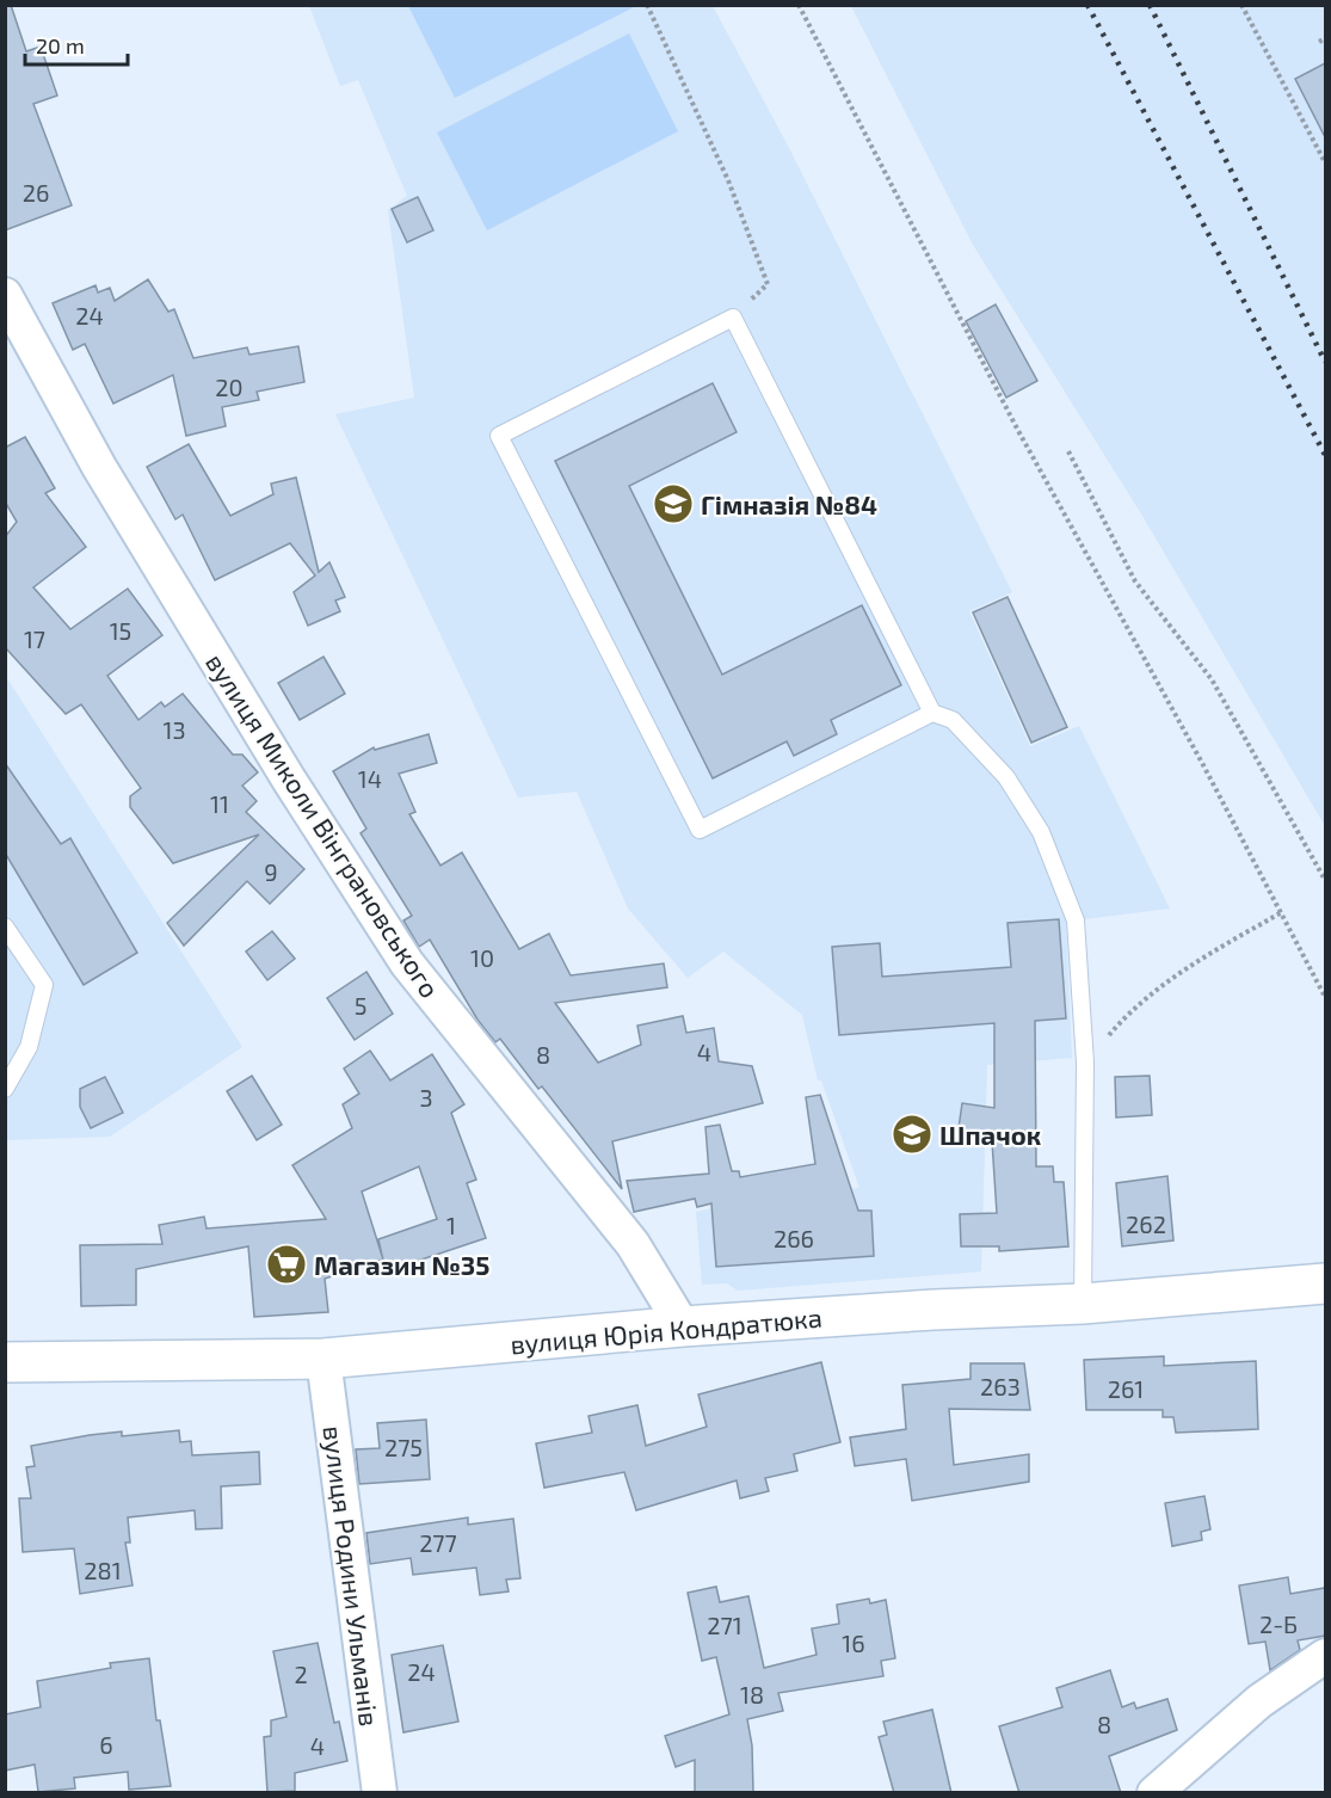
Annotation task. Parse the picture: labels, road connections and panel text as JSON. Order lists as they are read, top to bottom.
{
  "streets": {
    "street": ["вулиця Миколи Вінграновського", "вулиця Юрія Кондратюка", "вулиця Родини Ульманів"]
  },
  "crossings": [
    ["вулиця Миколи Вінграновського", "вулиця Юрія Кондратюка"],
    ["вулиця Юрія Кондратюка", "вулиця Родини Ульманів"]
  ],
  "places": {
    "school or university": ["Гімназія №84", "Шпачок"],
    "supermarket": ["Магазин №35"]
  },
  "house_numbers": [
    "26",
    "24",
    "20",
    "15",
    "17",
    "13",
    "14",
    "11",
    "9",
    "10",
    "5",
    "4",
    "8",
    "3",
    "262",
    "1",
    "266",
    "263",
    "261",
    "275",
    "277",
    "281",
    "2-Б",
    "271",
    "16",
    "24",
    "2",
    "18",
    "8",
    "6",
    "4"
  ],
  "scale_bar": "20 m"
}
